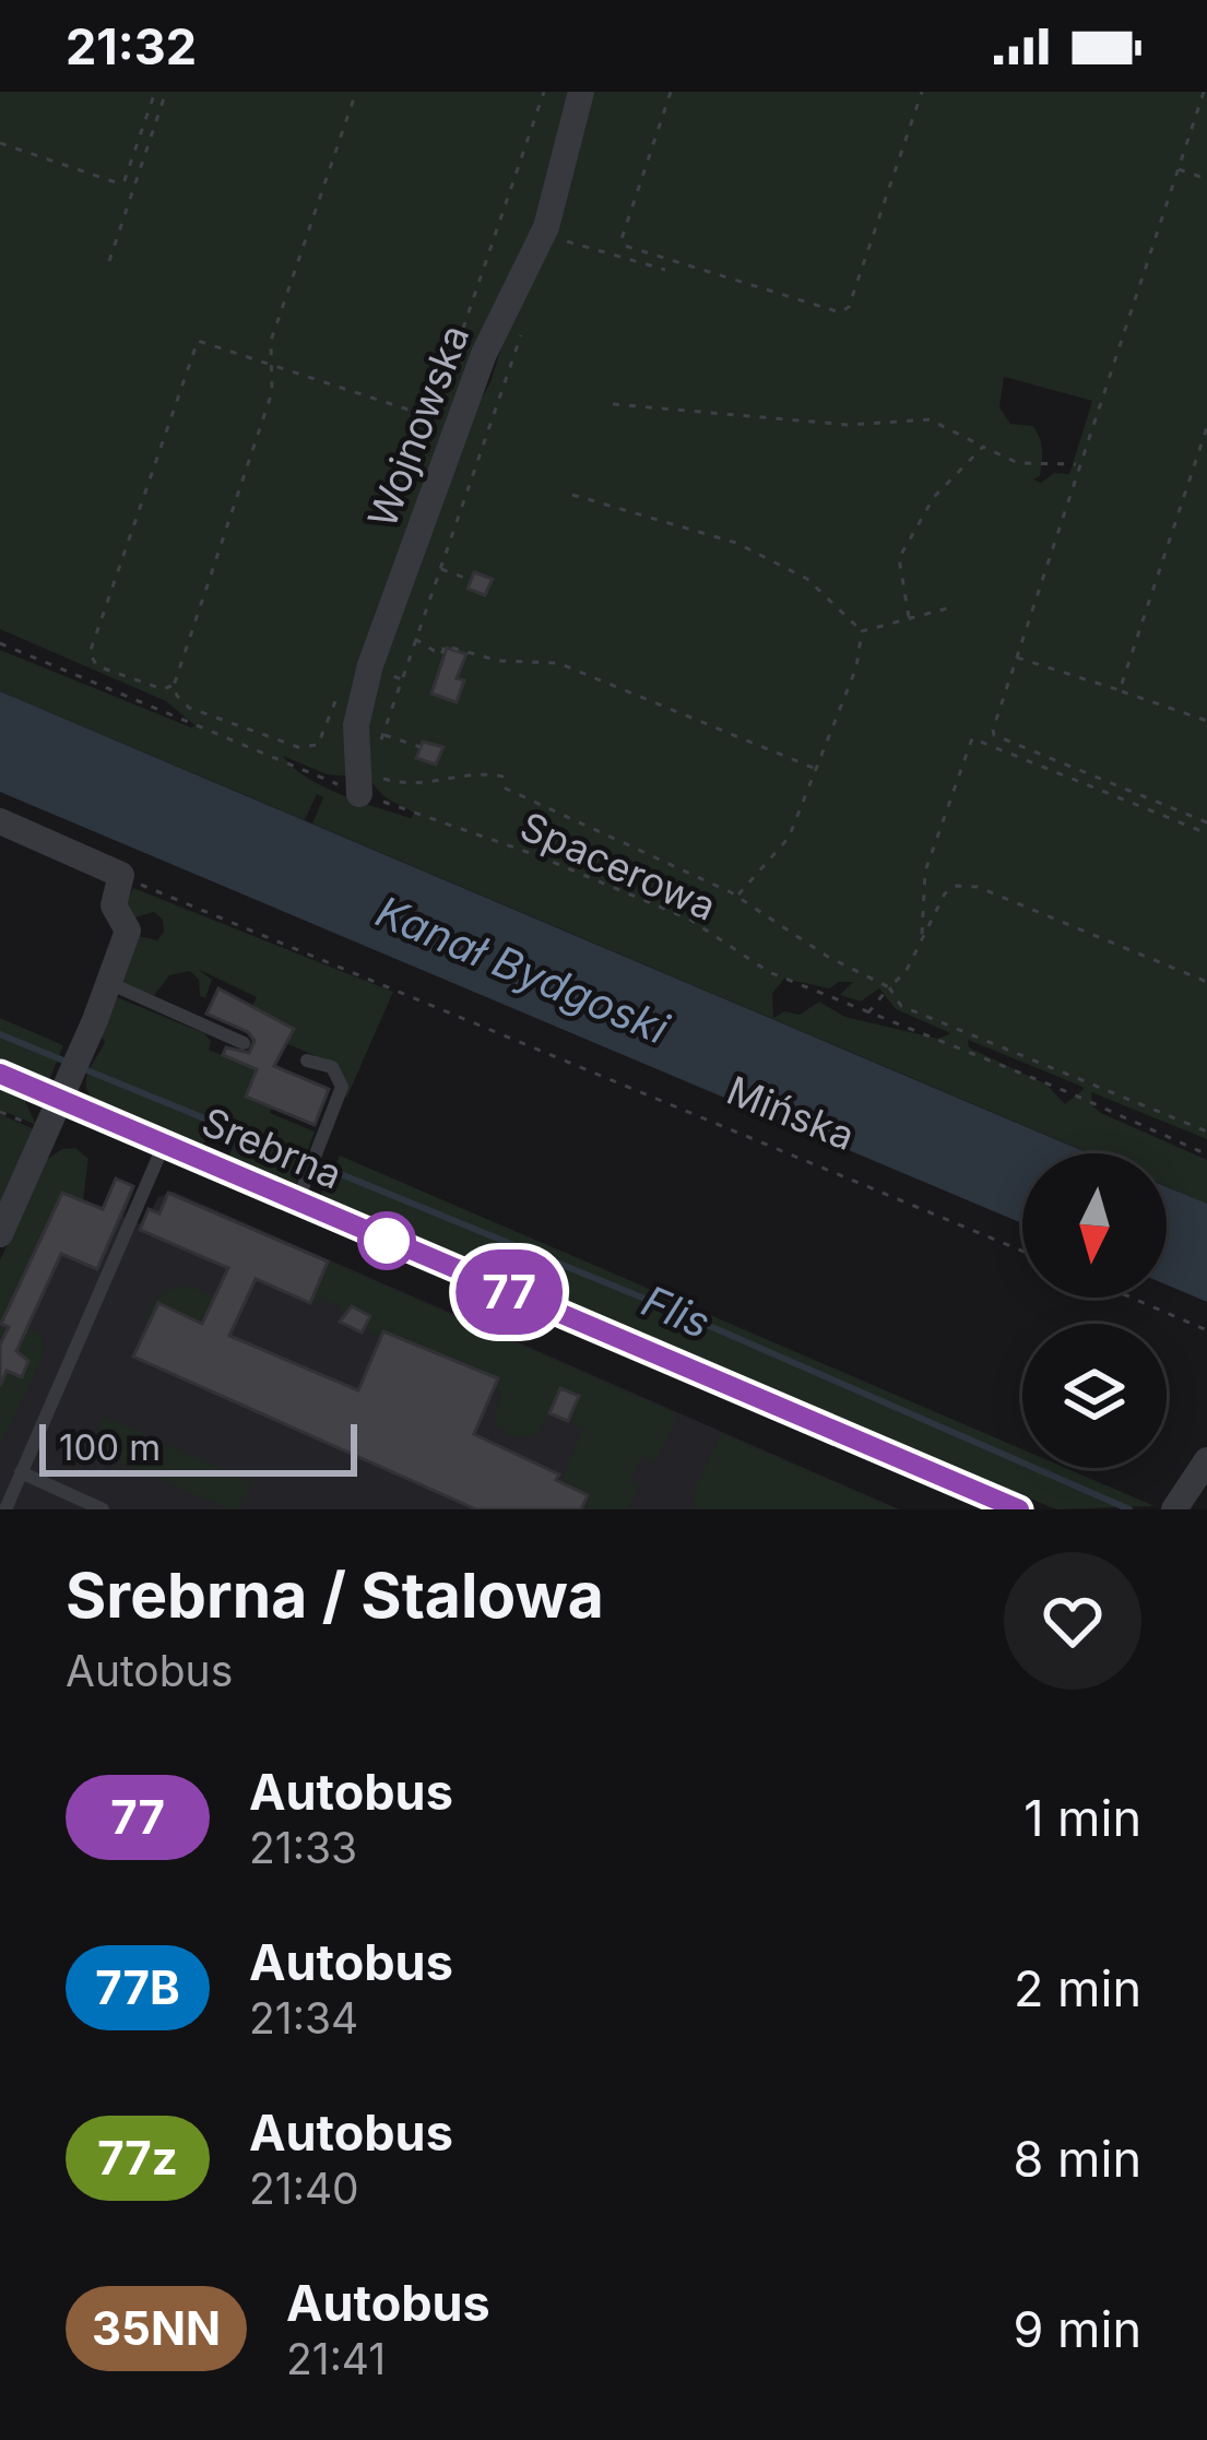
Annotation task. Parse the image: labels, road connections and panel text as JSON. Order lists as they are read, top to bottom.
{
  "streets": {
    "street": ["Wojnowska", "Srebrna"],
    "path": ["Spacerowa", "Mińska"]
  },
  "crossings": [
    ["Wojnowska", "Spacerowa"]
  ],
  "water": ["Kanał Bydgoski", "Flis"],
  "lines": ["bus line 77"],
  "scale_bar": "100 m",
  "north": "bottom",
  "page": {
    "status": "21:32",
    "on_map": "77",
    "scale": "100 m",
    "heading": ["Srebrna / Stalowa", "Autobus"],
    "list": [
      {
        "mark": "77",
        "name": "Autobus",
        "note": "21:33",
        "value": "1 min"
      },
      {
        "mark": "77B",
        "name": "Autobus",
        "note": "21:34",
        "value": "2 min"
      },
      {
        "mark": "77z",
        "name": "Autobus",
        "note": "21:40",
        "value": "8 min"
      },
      {
        "mark": "35NN",
        "name": "Autobus",
        "note": "21:41",
        "value": "9 min"
      }
    ]
  }
}
